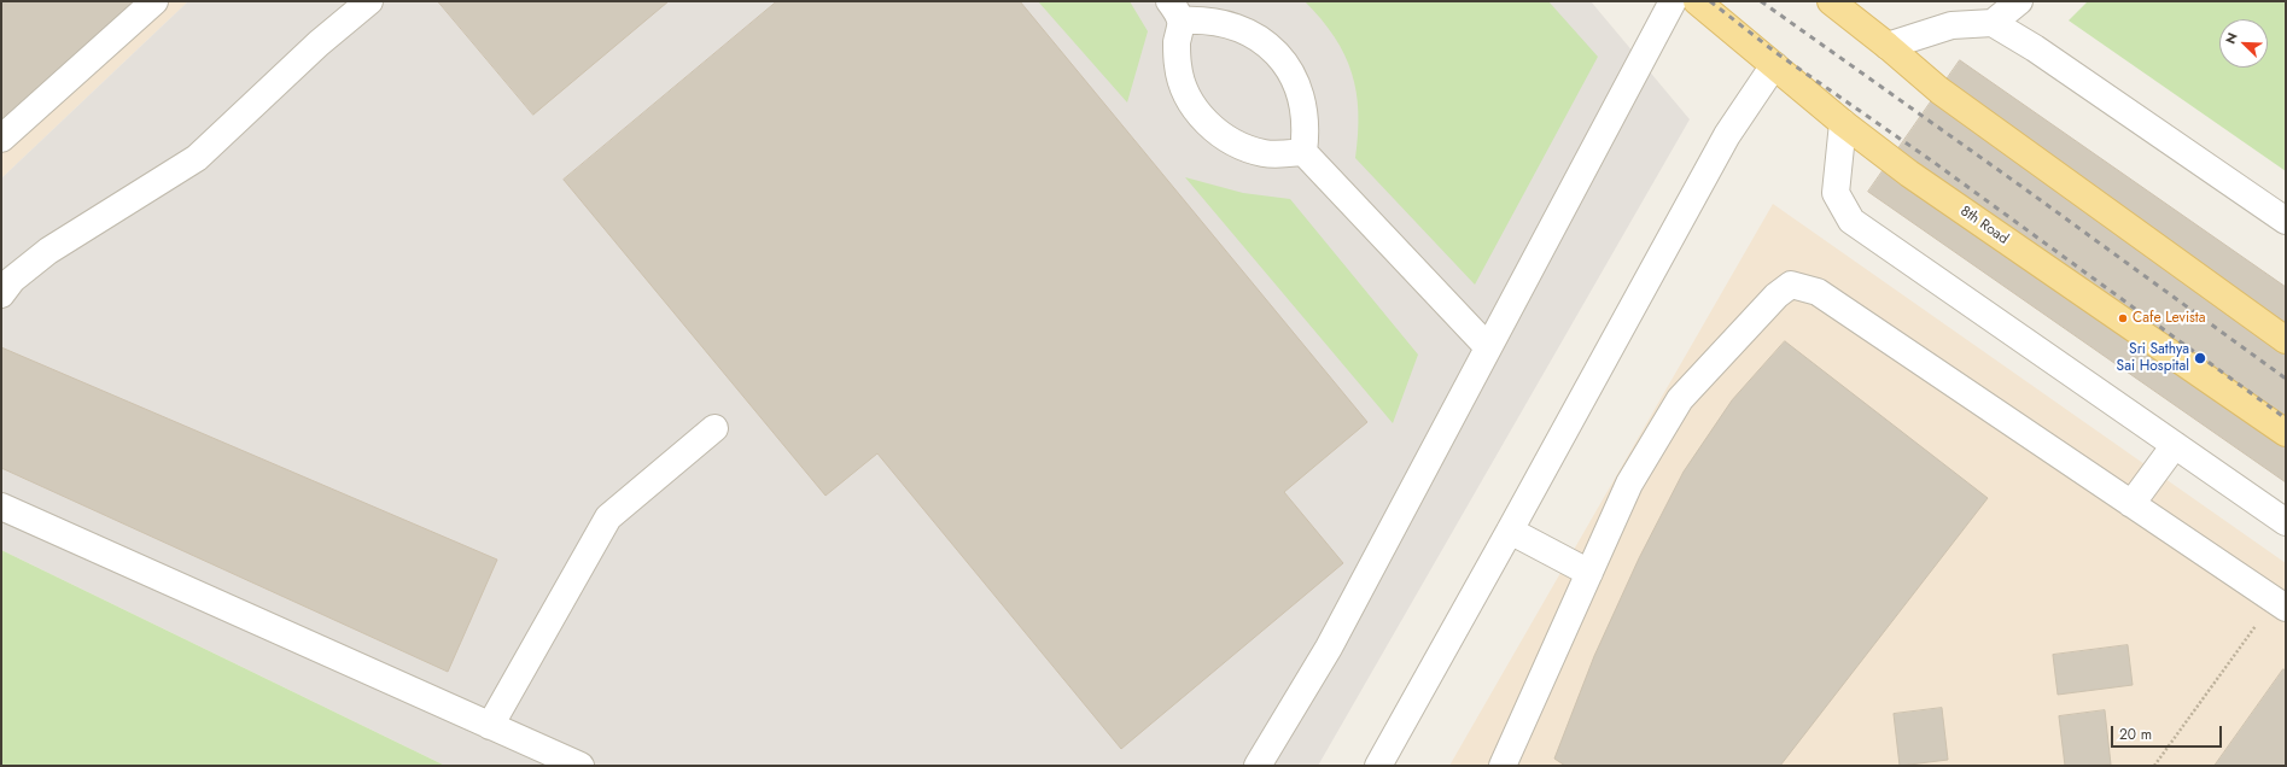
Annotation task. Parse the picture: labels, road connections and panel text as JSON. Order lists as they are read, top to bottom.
{
  "streets": {
    "main road": ["8th Road"]
  },
  "places": ["Cafe Levista", "Sri Sathya Sai Hospital"],
  "scale_bar": "20 m",
  "north": "top left"
}
